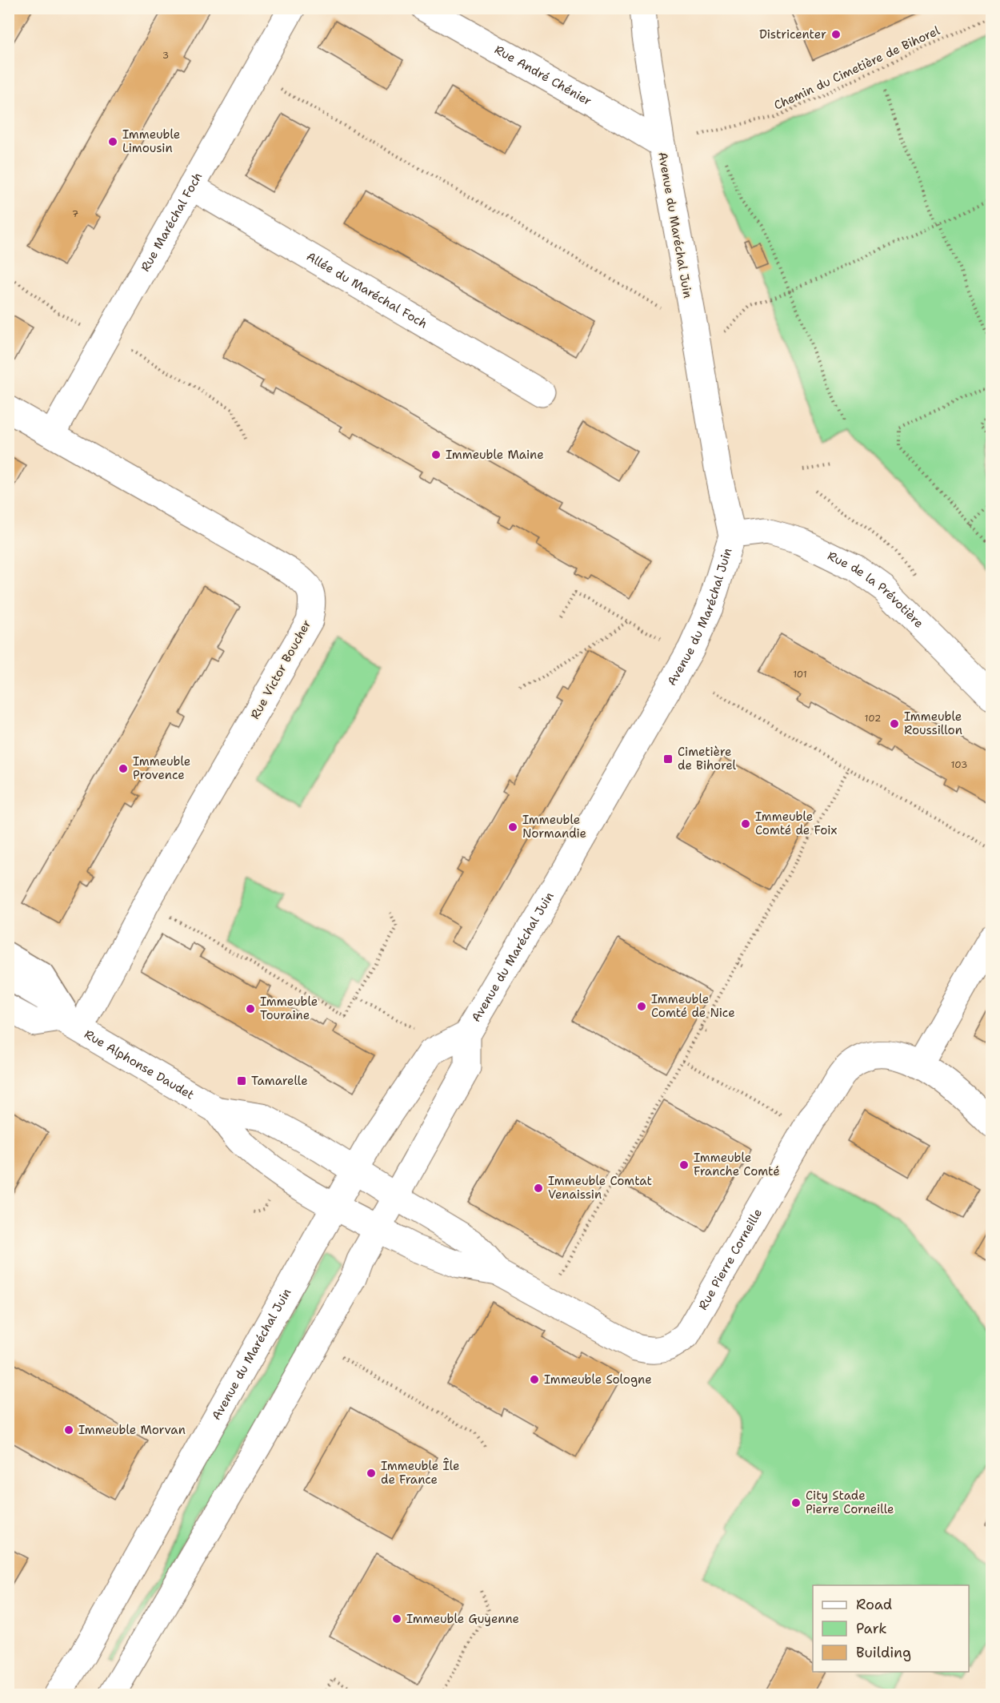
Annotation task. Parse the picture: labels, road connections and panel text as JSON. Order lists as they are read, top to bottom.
{
  "streets": {
    "street": [
      "Rue André Chénier",
      "Rue Maréchal Foch",
      "Avenue du Maréchal Juin",
      "Allée du Maréchal Foch",
      "Rue de la Prévotière",
      "Rue Victor Boucher",
      "Rue Alphonse Daudet",
      "Rue Pierre Corneille"
    ],
    "path": ["Chemin du Cimetière de Bihorel"]
  },
  "crossings": [
    ["Rue André Chénier", "Avenue du Maréchal Juin"],
    ["Rue Maréchal Foch", "Allée du Maréchal Foch"],
    ["Rue Maréchal Foch", "Rue Victor Boucher"],
    ["Avenue du Maréchal Juin", "Rue de la Prévotière"],
    ["Avenue du Maréchal Juin", "Rue Alphonse Daudet"],
    ["Avenue du Maréchal Juin", "Rue Pierre Corneille"],
    ["Rue Victor Boucher", "Rue Alphonse Daudet"],
    ["Rue Alphonse Daudet", "Rue Pierre Corneille"]
  ],
  "places": {
    "other": [
      "Districenter",
      "Immeuble Limousin",
      "Immeuble Maine",
      "Immeuble Roussillon",
      "Immeuble Provence",
      "Immeuble Comté de Foix",
      "Immeuble Normandie",
      "Immeuble Comté de Nice",
      "Immeuble Touraine",
      "Immeuble Franche Comté",
      "Immeuble Comtat Venaissin",
      "Immeuble Sologne",
      "Immeuble Morvan",
      "Immeuble Île de France",
      "City Stade Pierre Corneille",
      "Immeuble Guyenne"
    ],
    "transit": ["Cimetière de Bihorel", "Tamarelle"]
  },
  "house_numbers": [
    "3",
    "7",
    "101",
    "102",
    "103"
  ],
  "legend": ["Road", "Park", "Building"]
}
